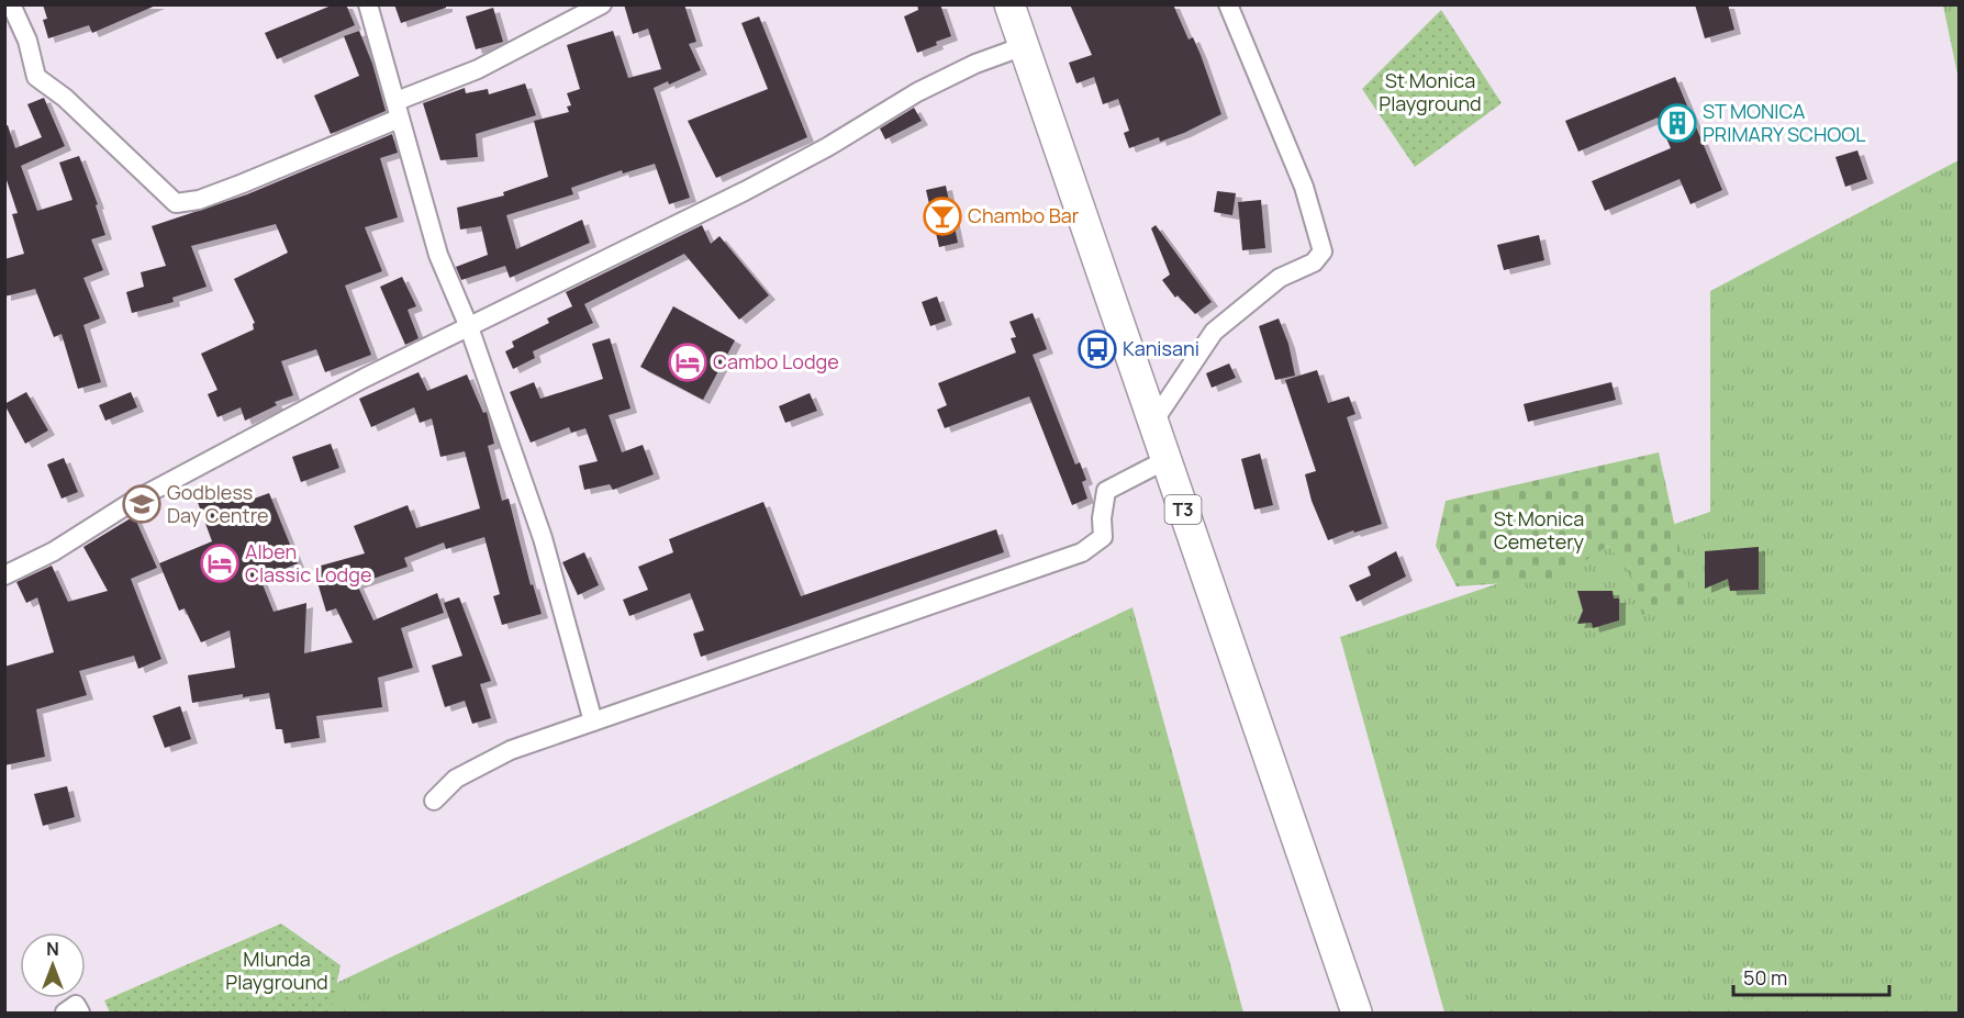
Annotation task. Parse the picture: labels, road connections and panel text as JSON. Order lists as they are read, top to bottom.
{
  "streets": {
    "highway": ["T3"]
  },
  "parks": ["St Monica Playground", "St Monica Cemetery", "Mlunda Playground"],
  "places": {
    "building": ["ST MONICA PRIMARY SCHOOL"],
    "bar": ["Chambo Bar"],
    "bus stop": ["Kanisani"],
    "hotel": ["Cambo Lodge", "Alben Classic Lodge"],
    "school or university": ["Godbless Day Centre"]
  },
  "scale_bar": "50 m",
  "north": "top"
}
